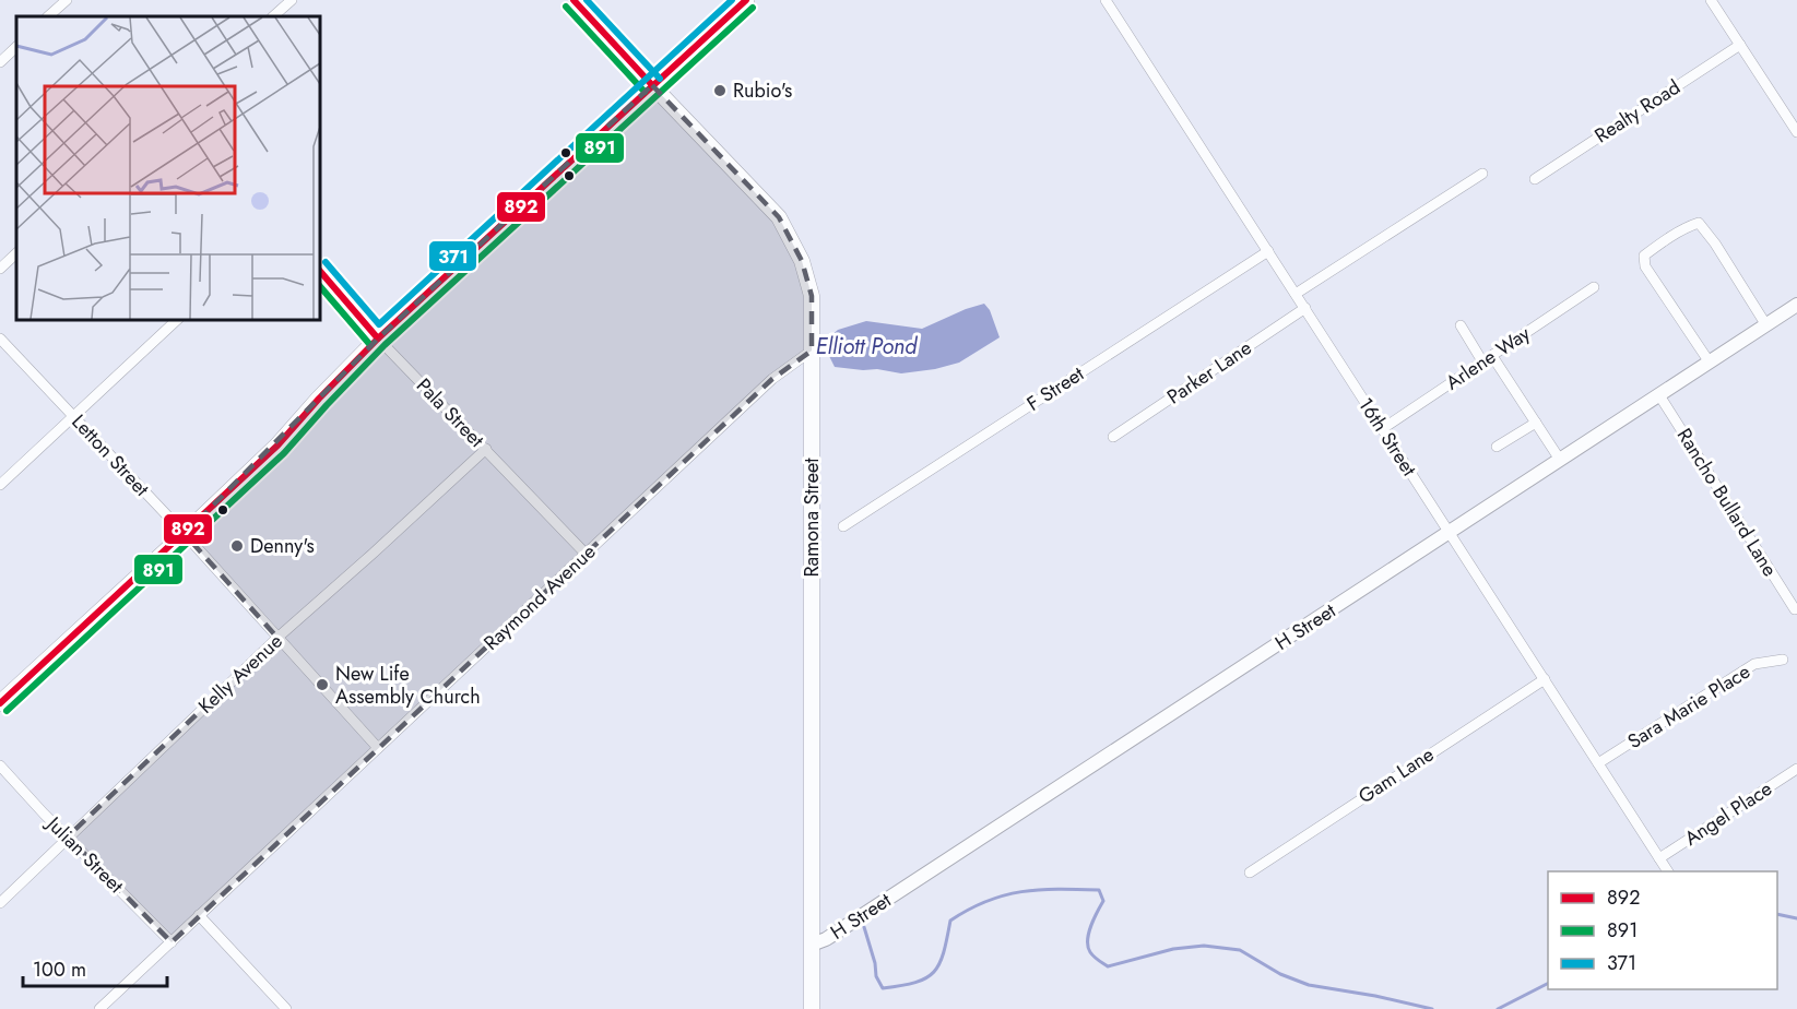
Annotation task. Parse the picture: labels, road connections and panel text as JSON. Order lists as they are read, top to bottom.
{
  "streets": {
    "main road": ["Ramona Street"],
    "street": [
      "Realty Road",
      "Arlene Way",
      "Parker Lane",
      "F Street",
      "Pala Street",
      "16th Street",
      "Letton Street",
      "Rancho Bullard Lane",
      "Raymond Avenue",
      "H Street",
      "Kelly Avenue",
      "Sara Marie Place",
      "Gam Lane",
      "Angel Place",
      "Julian Street"
    ]
  },
  "crossings": [
    ["Arlene Way", "16th Street"],
    ["Parker Lane", "16th Street"],
    ["F Street", "16th Street"],
    ["Pala Street", "Raymond Avenue"],
    ["Pala Street", "Kelly Avenue"],
    ["16th Street", "H Street"],
    ["16th Street", "Sara Marie Place"],
    ["16th Street", "Gam Lane"],
    ["16th Street", "Angel Place"],
    ["Letton Street", "Raymond Avenue"],
    ["Letton Street", "Kelly Avenue"],
    ["Rancho Bullard Lane", "H Street"],
    ["Ramona Street", "Raymond Avenue"],
    ["Ramona Street", "H Street"],
    ["Raymond Avenue", "Julian Street"],
    ["Kelly Avenue", "Julian Street"]
  ],
  "water": ["Elliott Pond"],
  "places": ["Rubio's", "Denny's", "New Life Assembly Church"],
  "lines": ["transit line 892", "transit line 371", "transit line 891"],
  "legend": ["892", "891", "371"],
  "scale_bar": "100 m"
}
